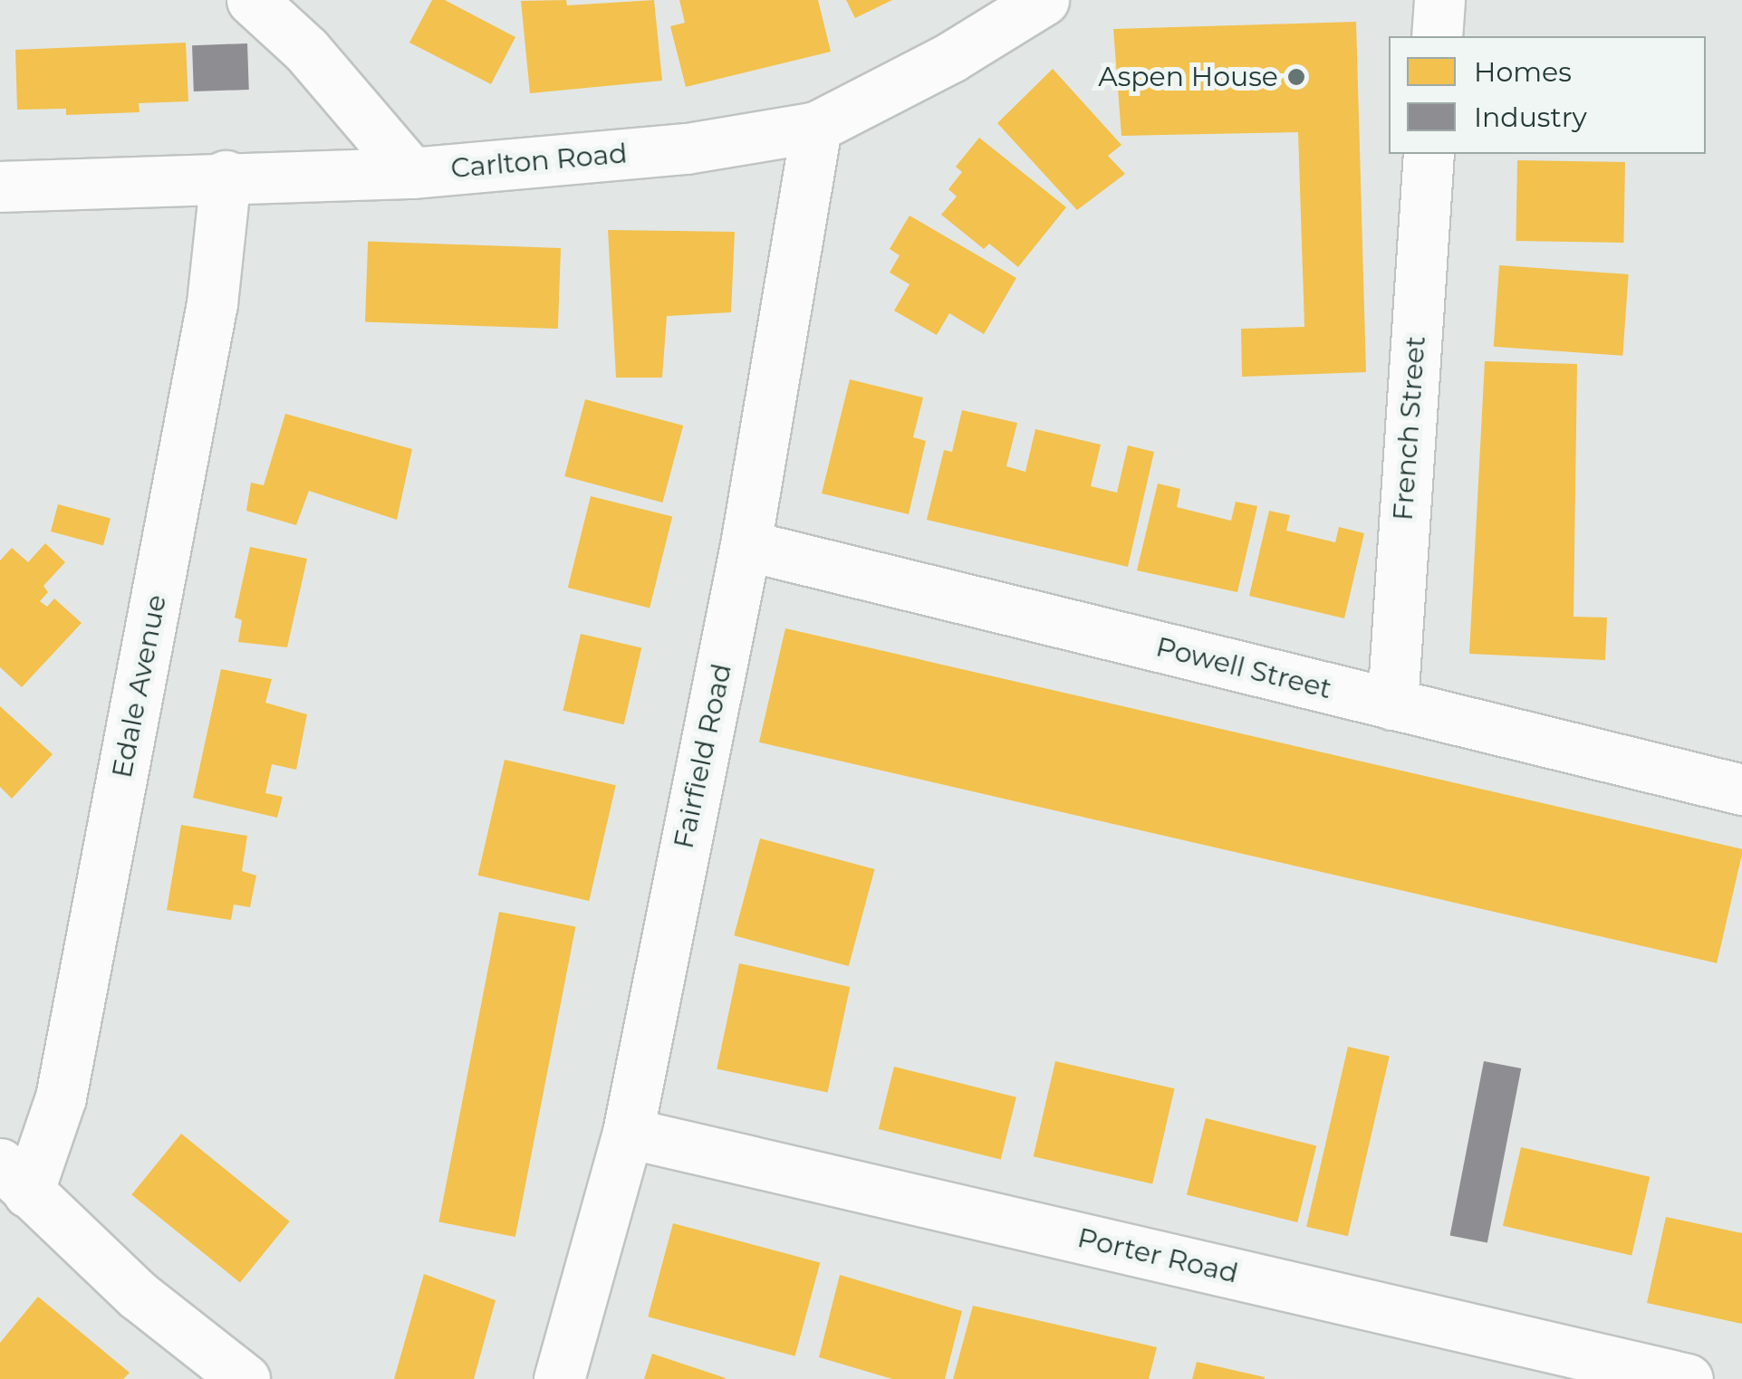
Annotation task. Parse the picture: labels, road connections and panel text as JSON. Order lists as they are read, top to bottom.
{
  "streets": {
    "street": [
      "Carlton Road",
      "French Street",
      "Powell Street",
      "Edale Avenue",
      "Fairfield Road",
      "Porter Road"
    ]
  },
  "crossings": [
    ["Carlton Road", "Edale Avenue"],
    ["Carlton Road", "Fairfield Road"],
    ["French Street", "Powell Street"],
    ["Powell Street", "Fairfield Road"],
    ["Fairfield Road", "Porter Road"]
  ],
  "places": ["Aspen House"],
  "legend": ["Homes", "Industry"]
}
